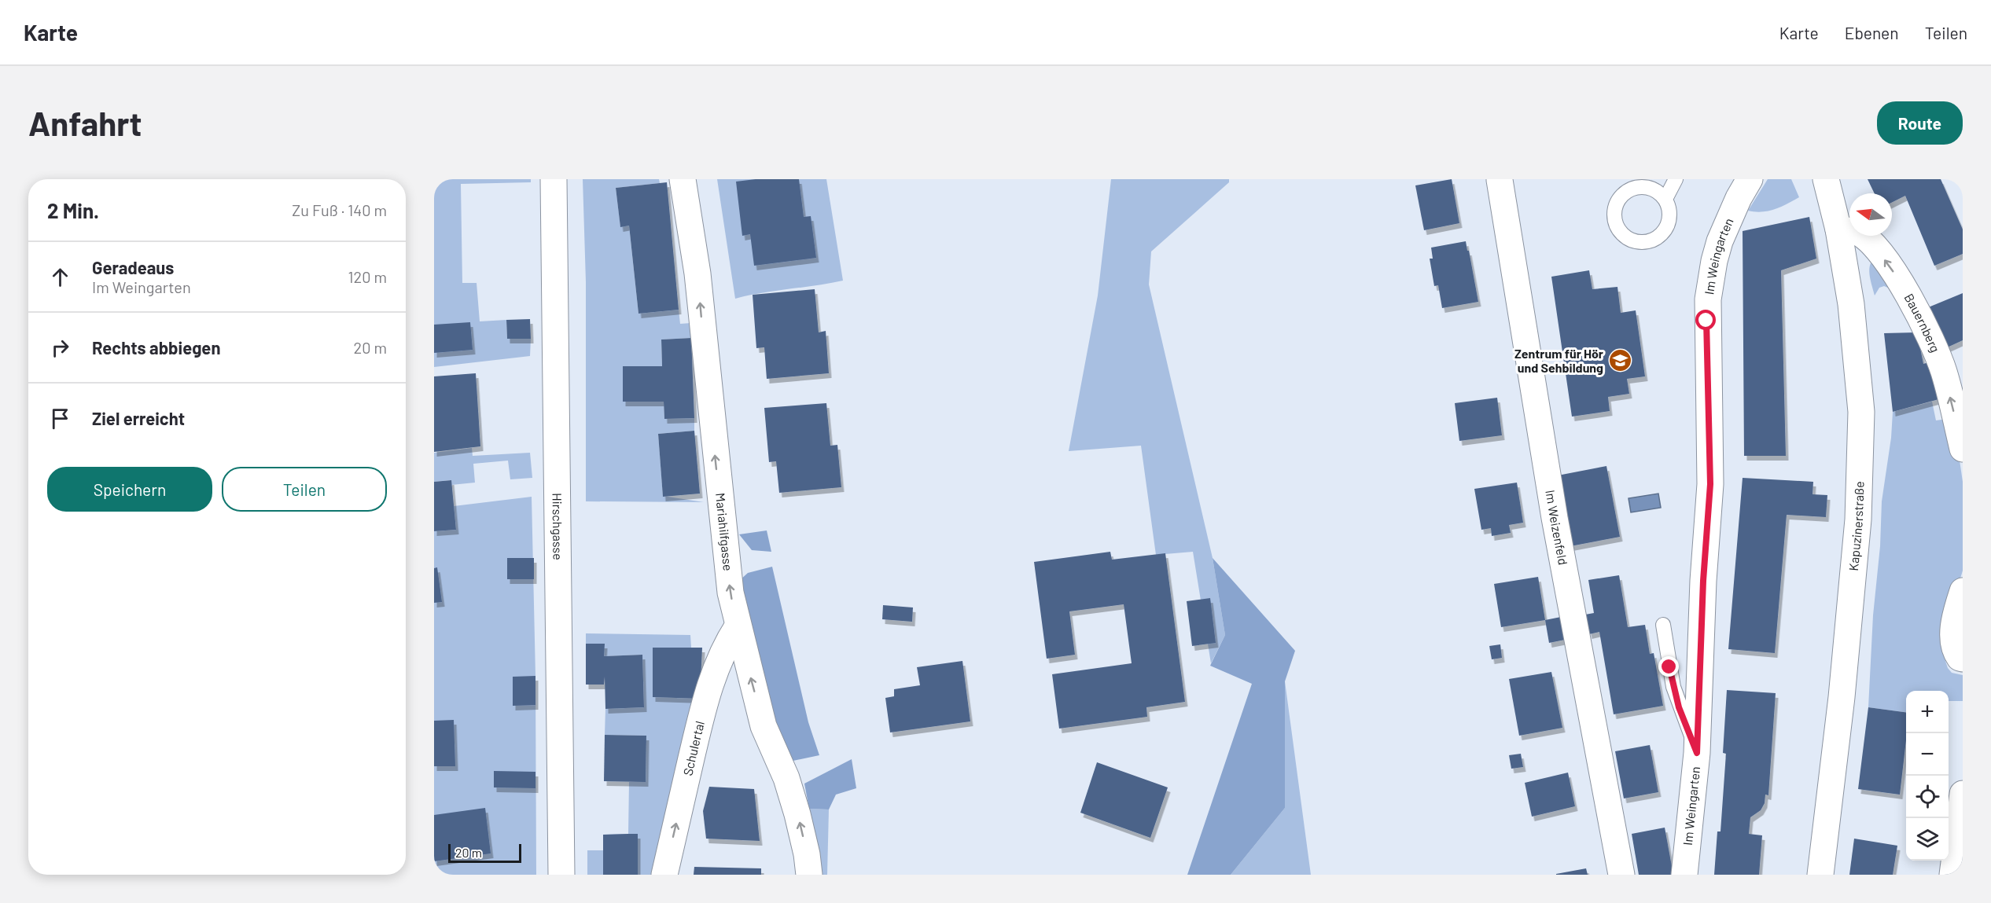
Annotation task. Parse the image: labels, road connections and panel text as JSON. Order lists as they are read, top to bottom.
{
  "streets": {
    "street": [
      "Im Weingarten",
      "Bauernberg",
      "Hirschgasse",
      "Kapuzinerstraße",
      "Im Weizenfeld",
      "Mariahilfgasse",
      "Schulertal"
    ]
  },
  "crossings": [
    ["Bauernberg", "Kapuzinerstraße"],
    ["Mariahilfgasse", "Schulertal"]
  ],
  "one_way": ["Bauernberg", "Mariahilfgasse", "Schulertal"],
  "places": {
    "school or university": ["Zentrum für Hör und Sehbildung"]
  },
  "scale_bar": "20 m",
  "north": "left",
  "page": {
    "header": "Karte",
    "nav": ["Karte", "Ebenen", "Teilen"],
    "buttons": [
      "Route",
      ["Speichern", "Teilen"]
    ],
    "title": "Anfahrt",
    "heading": ["2 Min.", "Zu Fuß · 140 m"],
    "list": [
      ["Geradeaus", "Im Weingarten", "120 m"],
      ["Rechts abbiegen", "20 m"],
      "Ziel erreicht"
    ],
    "map_buttons": ["+", "−"],
    "scale": "20 m"
  }
}
